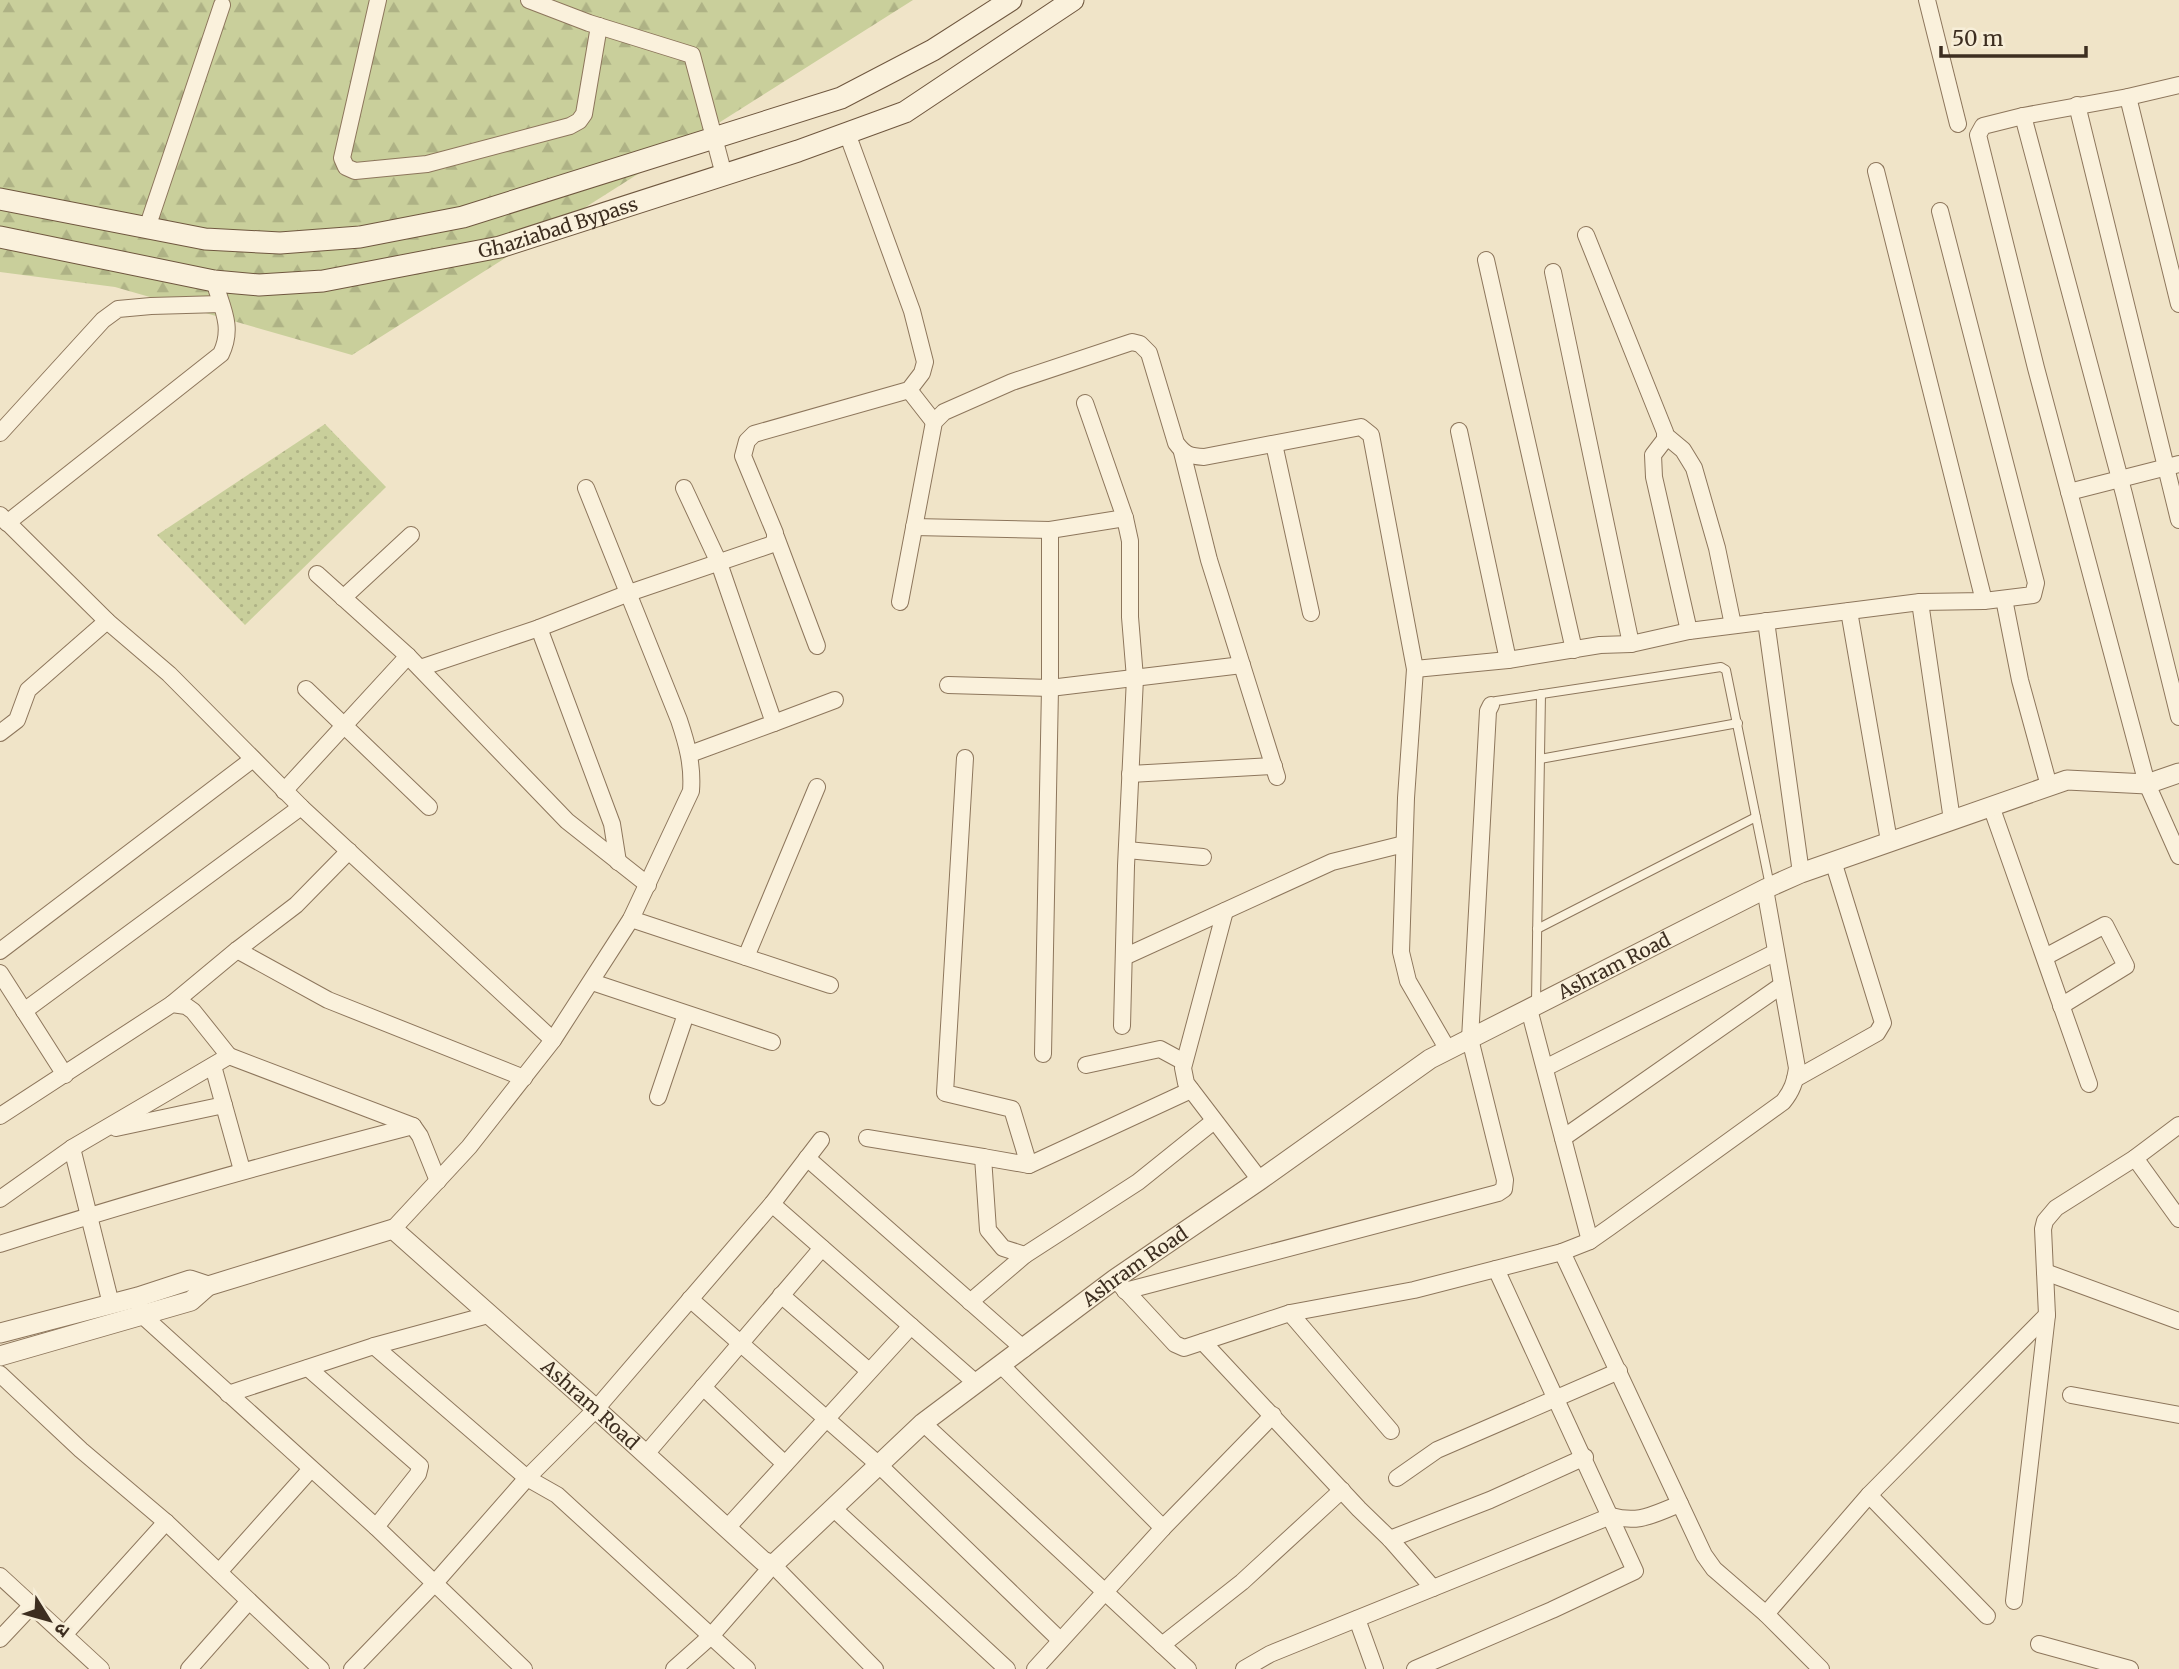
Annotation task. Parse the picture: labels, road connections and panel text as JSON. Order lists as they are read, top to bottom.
{
  "streets": {
    "main road": ["Ghaziabad Bypass"],
    "street": ["Ashram Road"]
  },
  "scale_bar": "50 m",
  "north": "bottom right"
}
